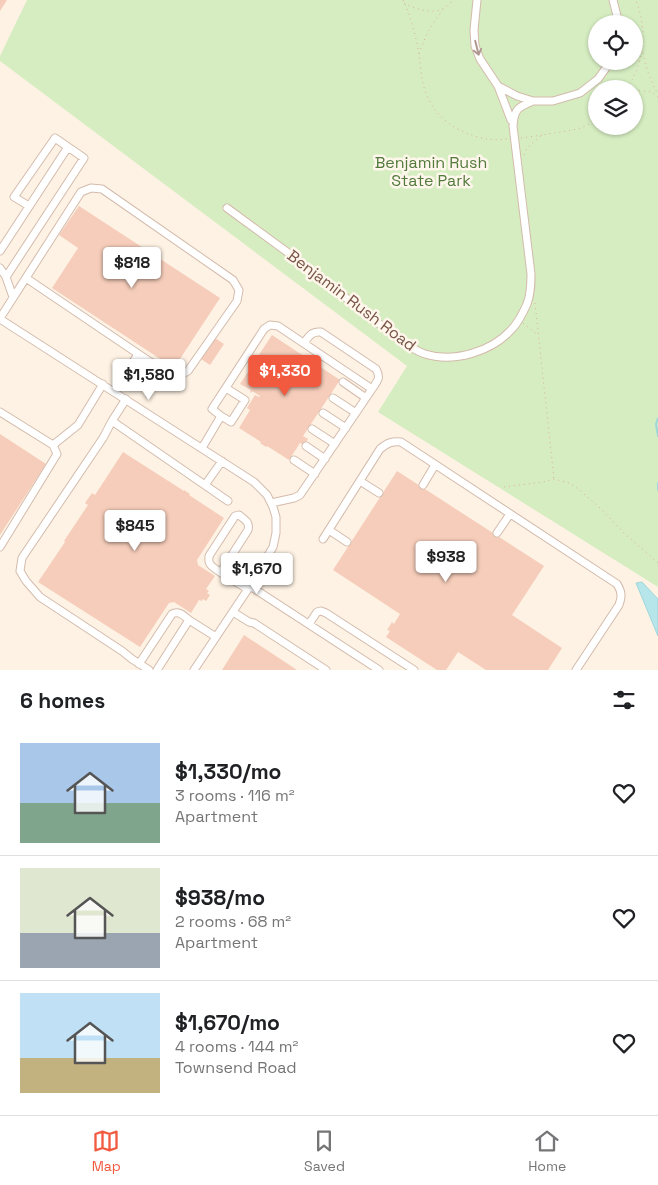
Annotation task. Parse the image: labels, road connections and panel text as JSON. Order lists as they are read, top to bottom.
{
  "streets": {
    "street": ["Benjamin Rush Road"]
  },
  "parks": ["Benjamin Rush State Park"],
  "page": {
    "price": [
      "$818",
      "$1,330",
      "$1,580",
      "$845",
      "$938",
      "$1,670"
    ],
    "heading": "6 homes",
    "list": [
      {
        "name": "$1,330/mo",
        "note": "3 rooms · 116 m² · Apartment"
      },
      {
        "name": "$938/mo",
        "note": "2 rooms · 68 m² · Apartment"
      },
      {
        "name": "$1,670/mo",
        "note": "4 rooms · 144 m² · Townsend Road"
      }
    ],
    "tabs": ["Map", "Saved", "Home"]
  }
}
